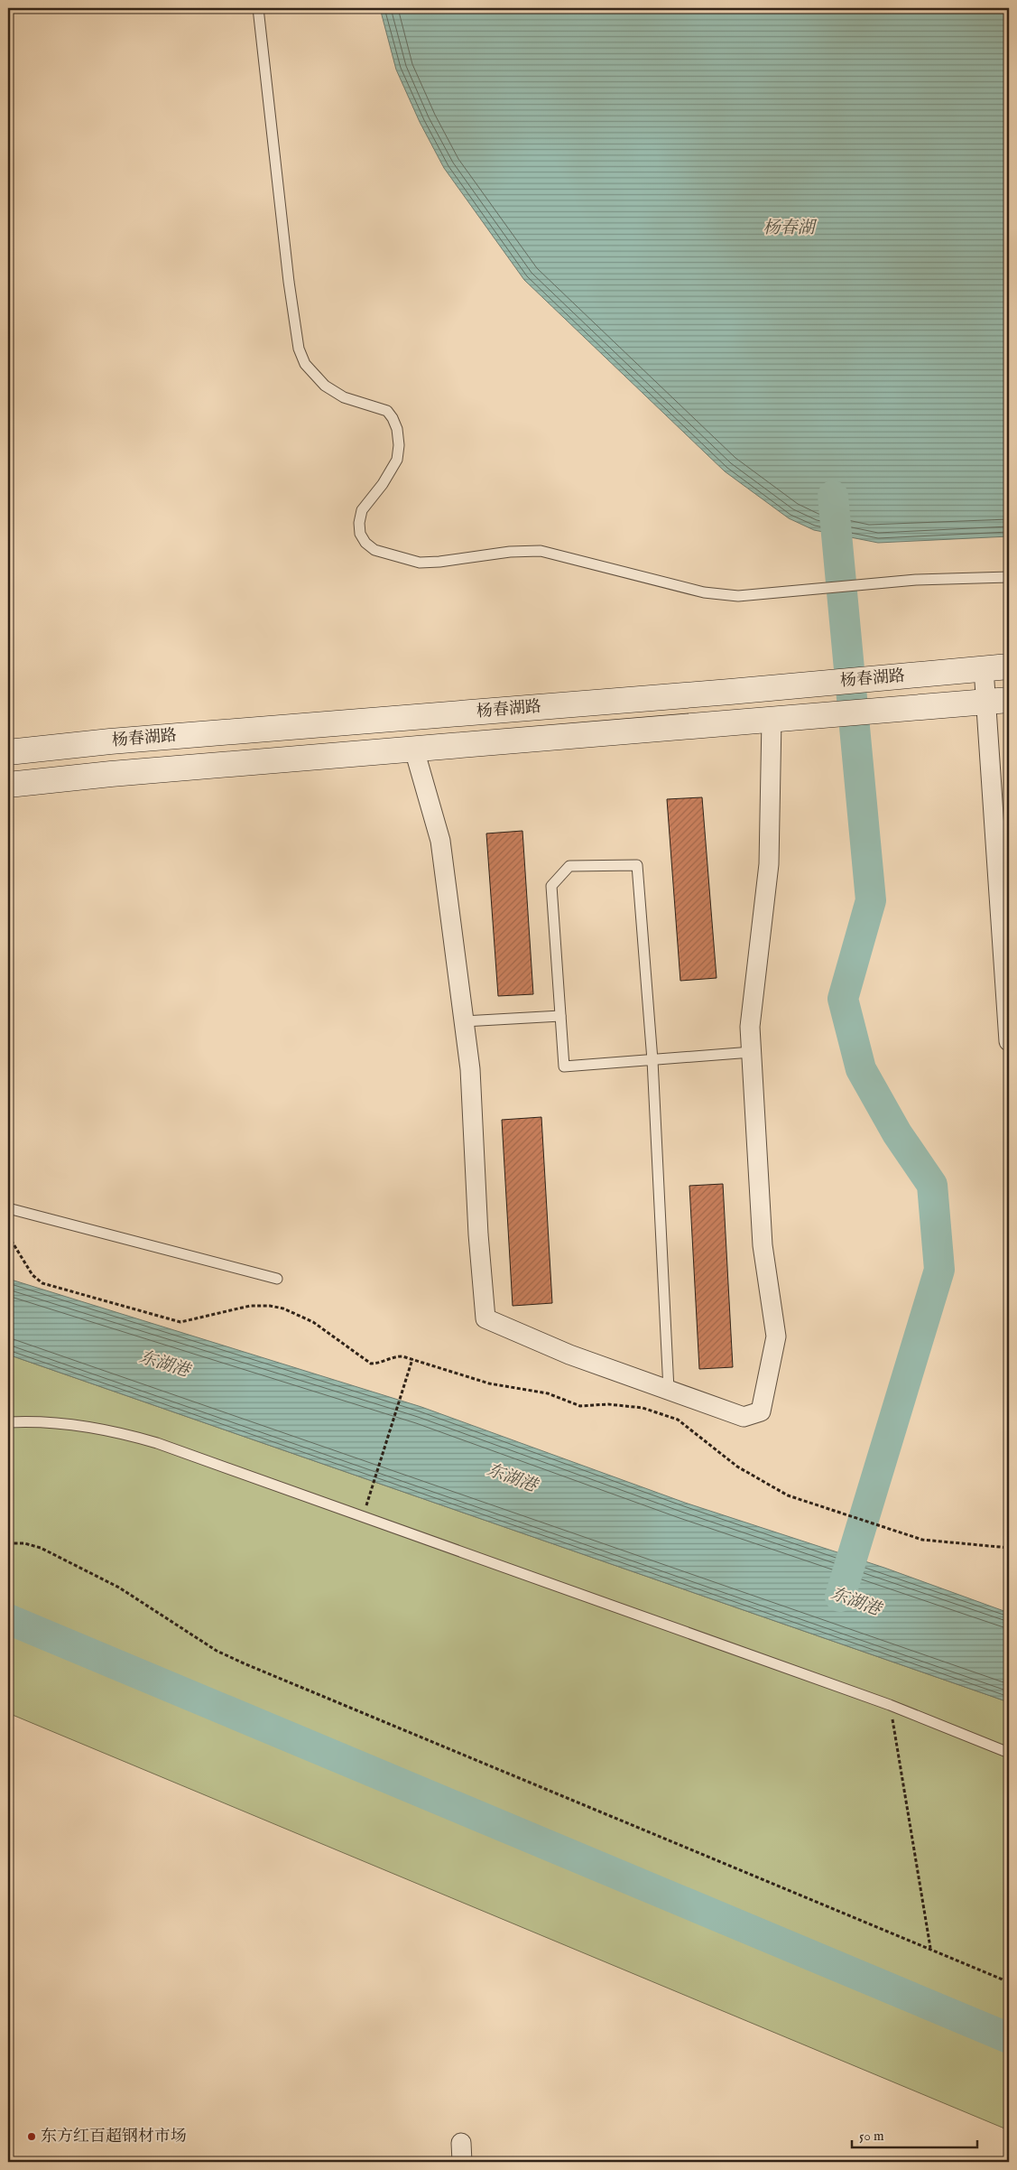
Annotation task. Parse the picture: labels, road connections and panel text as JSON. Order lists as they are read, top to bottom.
{
  "streets": {
    "main road": ["杨春湖路"]
  },
  "water": ["杨春湖", "东湖港"],
  "places": ["东方红百超钢材市场"],
  "scale_bar": "50 m"
}
